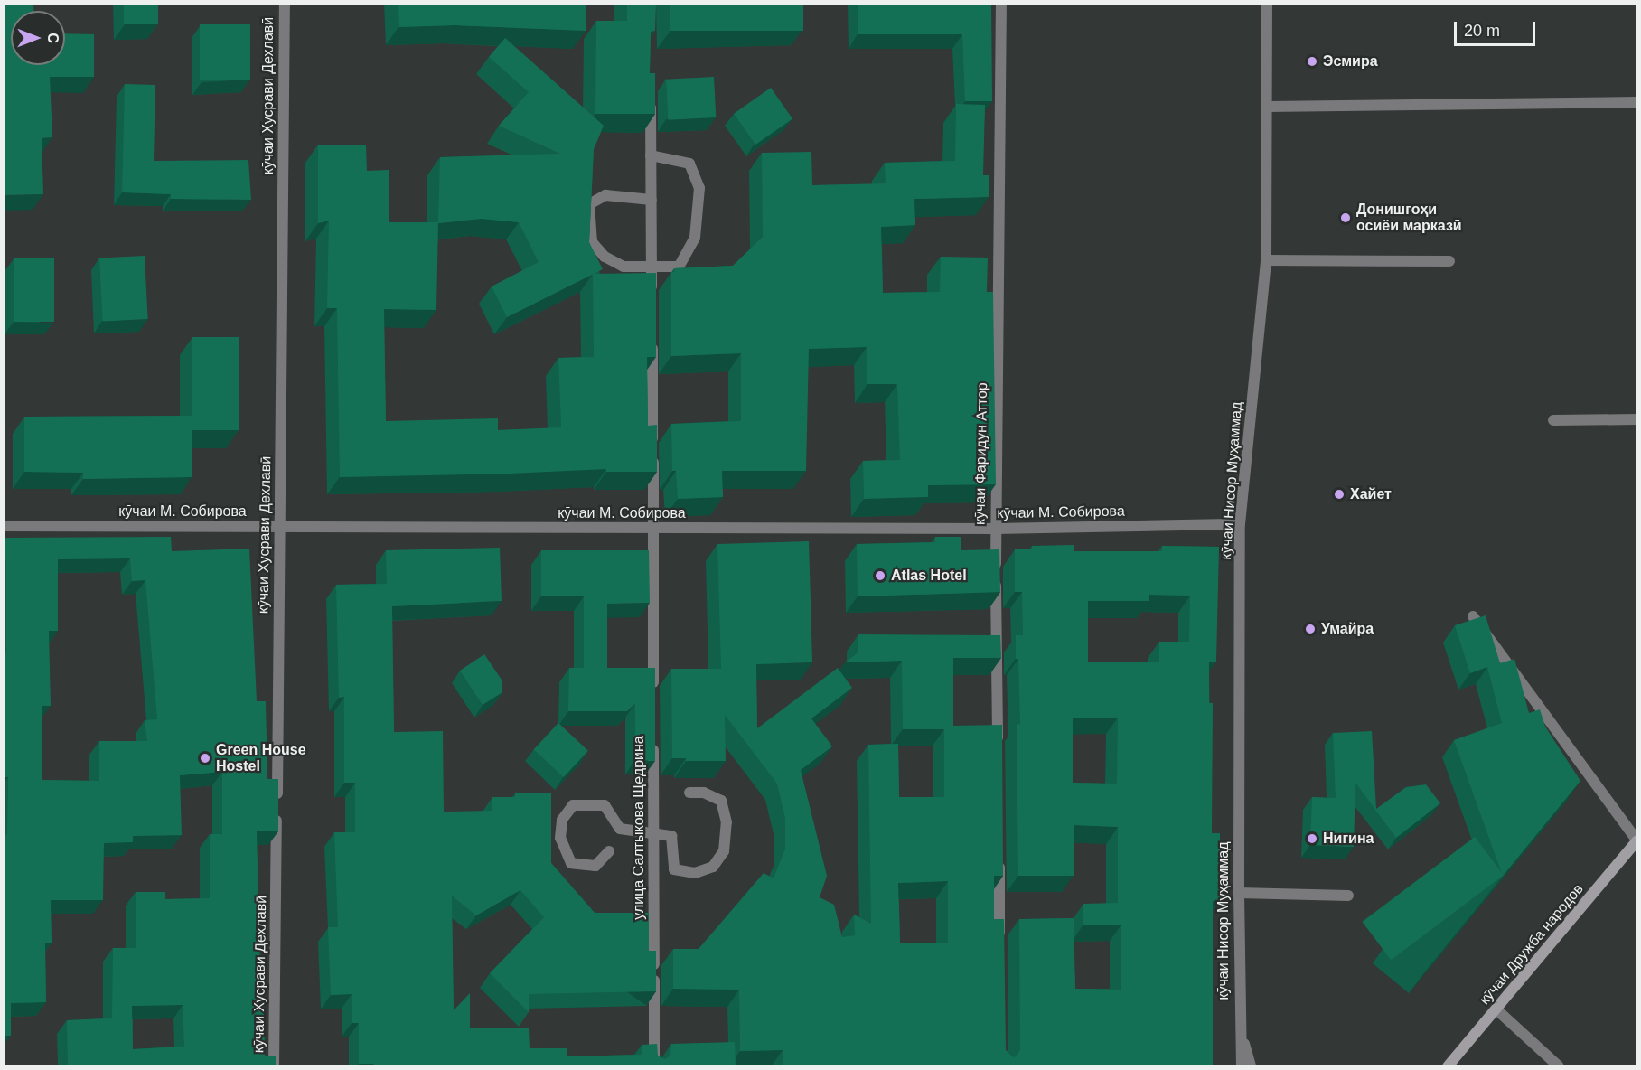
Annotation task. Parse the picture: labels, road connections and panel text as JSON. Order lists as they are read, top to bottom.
{
  "streets": {
    "main road": ["кӯчаи Дружба народов"],
    "street": [
      "кӯчаи Хусрави Дехлавӣ",
      "кӯчаи Фаридун Аттор",
      "кӯчаи Нисор Муҳаммад",
      "кӯчаи М. Собирова",
      "улица Салтыкова Щедрина"
    ]
  },
  "crossings": [
    ["кӯчаи Хусрави Дехлавӣ", "кӯчаи М. Собирова"],
    ["кӯчаи Фаридун Аттор", "кӯчаи М. Собирова"],
    ["кӯчаи Нисор Муҳаммад", "кӯчаи М. Собирова"]
  ],
  "places": [
    "Эсмира",
    "Донишгоҳи осиёи марказӣ",
    "Хайет",
    "Atlas Hotel",
    "Умайра",
    "Green House Hostel",
    "Нигина"
  ],
  "scale_bar": "20 m",
  "north": "right"
}
